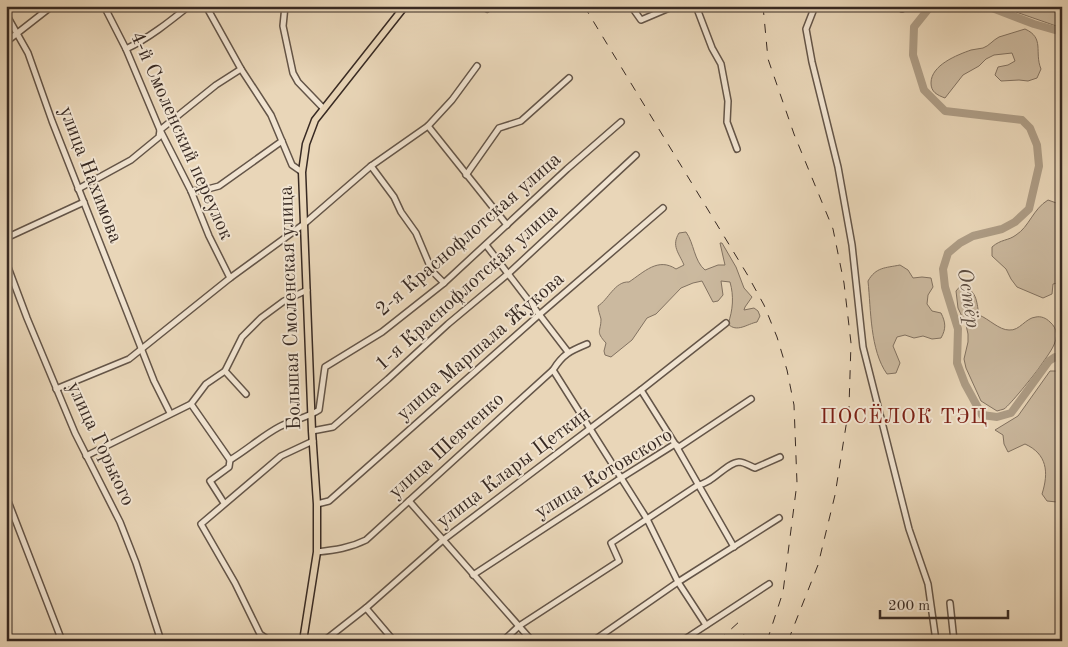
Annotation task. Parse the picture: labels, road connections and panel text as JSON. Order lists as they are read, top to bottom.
{
  "streets": {
    "main road": ["Большая Смоленская улица"],
    "street": [
      "4-й Смоленский переулок",
      "улица Нахимова",
      "2-я Краснофлотская улица",
      "1-я Краснофлотская улица",
      "улица Маршала Жукова",
      "улица Горького",
      "улица Шевченко",
      "улица Клары Цеткин",
      "улица Котовского"
    ]
  },
  "crossings": [
    ["2-я Краснофлотская улица", "Большая Смоленская улица"],
    ["1-я Краснофлотская улица", "Большая Смоленская улица"],
    ["Большая Смоленская улица", "улица Маршала Жукова"],
    ["Большая Смоленская улица", "улица Шевченко"]
  ],
  "districts": ["ПОСЁЛОК ТЭЦ"],
  "water": ["Остёр"],
  "scale_bar": "200 m"
}
